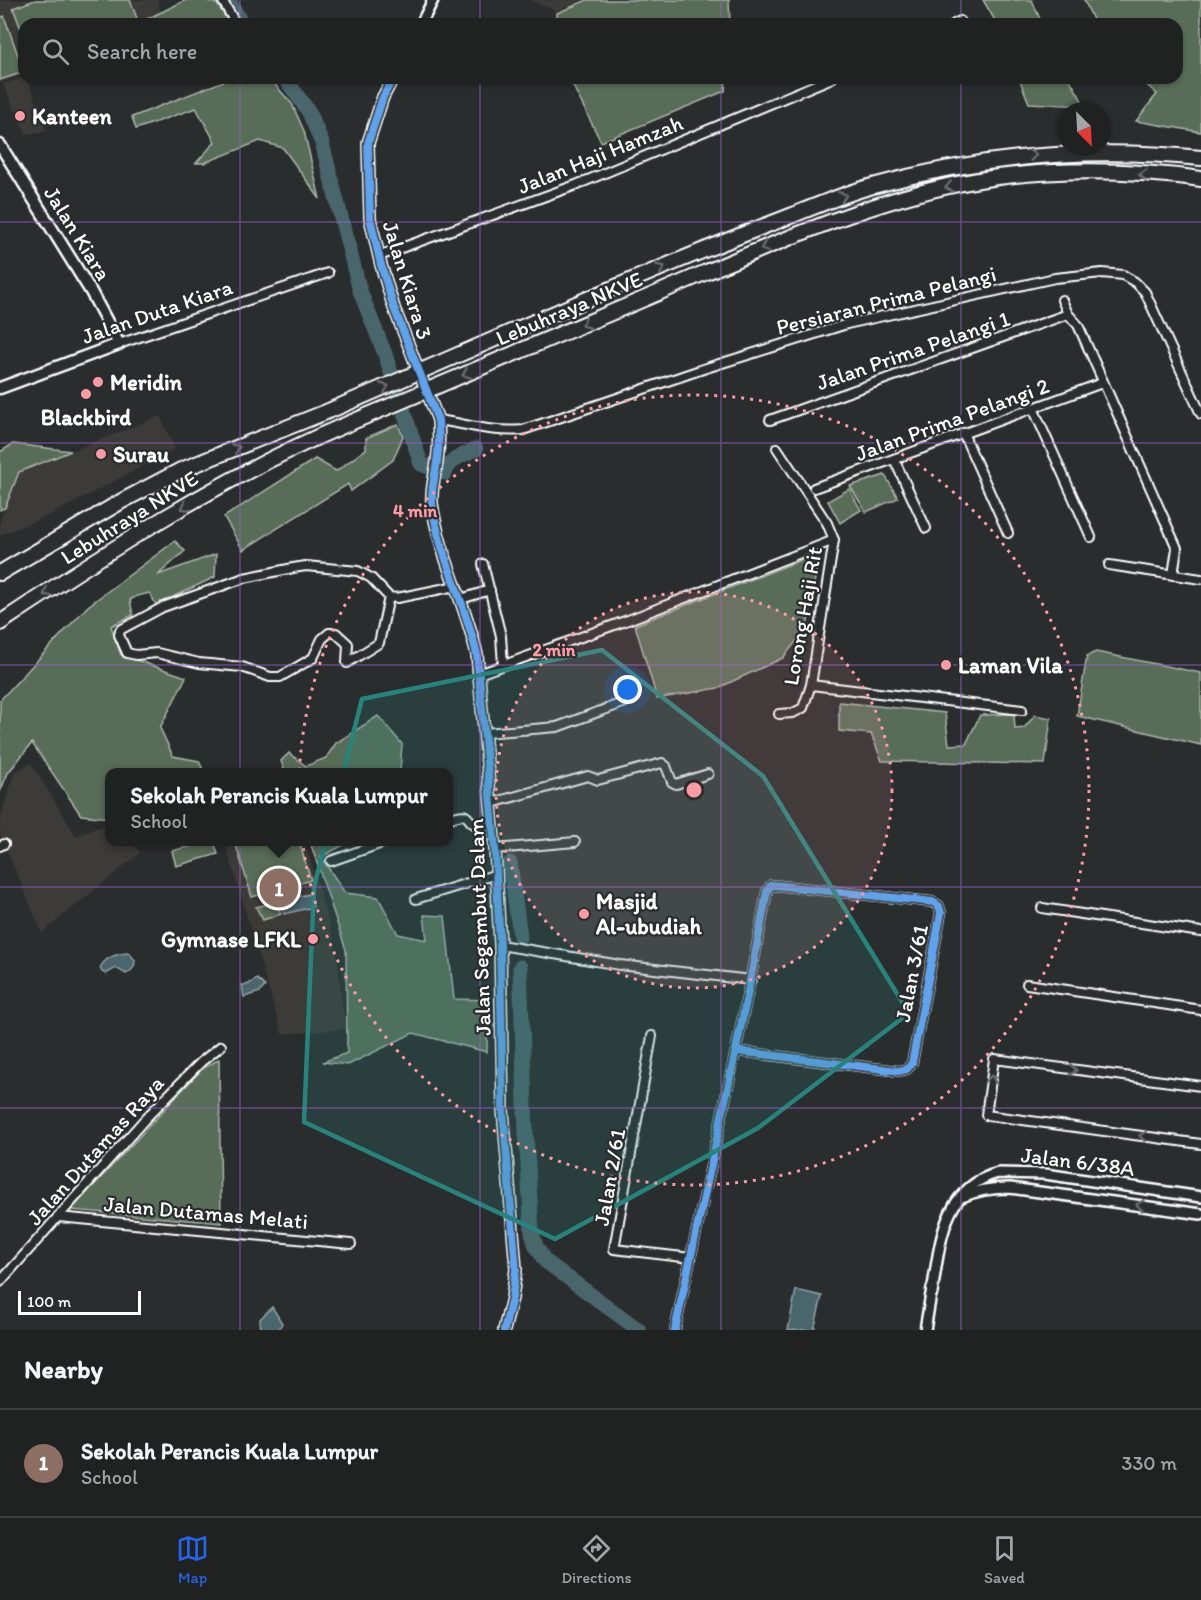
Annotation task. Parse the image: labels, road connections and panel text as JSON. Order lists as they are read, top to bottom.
{
  "streets": {
    "highway": ["Lebuhraya NKVE"],
    "main road": ["Jalan Kiara", "Jalan Duta Kiara"],
    "street": [
      "Jalan Haji Hamzah",
      "Jalan Kiara 3",
      "Persiaran Prima Pelangi",
      "Jalan Prima Pelangi 1",
      "Jalan Prima Pelangi 2",
      "Lorong Haji Rit",
      "Jalan Segambut Dalam",
      "Jalan 3/61",
      "Jalan Dutamas Raya",
      "Jalan 6/38A",
      "Jalan 2/61",
      "Jalan Dutamas Melati"
    ]
  },
  "crossings": [
    ["Jalan Haji Hamzah", "Jalan Kiara 3"],
    ["Jalan Kiara", "Jalan Duta Kiara"],
    ["Jalan Kiara 3", "Persiaran Prima Pelangi"],
    ["Jalan Kiara 3", "Jalan Segambut Dalam"],
    ["Persiaran Prima Pelangi", "Jalan Segambut Dalam"],
    ["Jalan 3/61", "Jalan 2/61"],
    ["Jalan Dutamas Raya", "Jalan Dutamas Melati"]
  ],
  "places": [
    "Kanteen",
    "Meridin",
    "Blackbird",
    "Surau",
    "Laman Vila",
    "Masjid Al-ubudiah",
    "Gymnase LFKL"
  ],
  "scale_bar": "100 m",
  "north": "bottom right",
  "page": {
    "search": "Search here",
    "popup": ["Sekolah Perancis Kuala Lumpur", "School"],
    "pins": "1",
    "scale": "100 m",
    "heading": "Nearby",
    "list": [
      {
        "mark": "1",
        "name": "Sekolah Perancis Kuala Lumpur",
        "note": "School",
        "value": "330 m"
      }
    ],
    "nav": ["Map", "Directions", "Saved"]
  },
  "rings": ["4 min", "2 min"]
}
